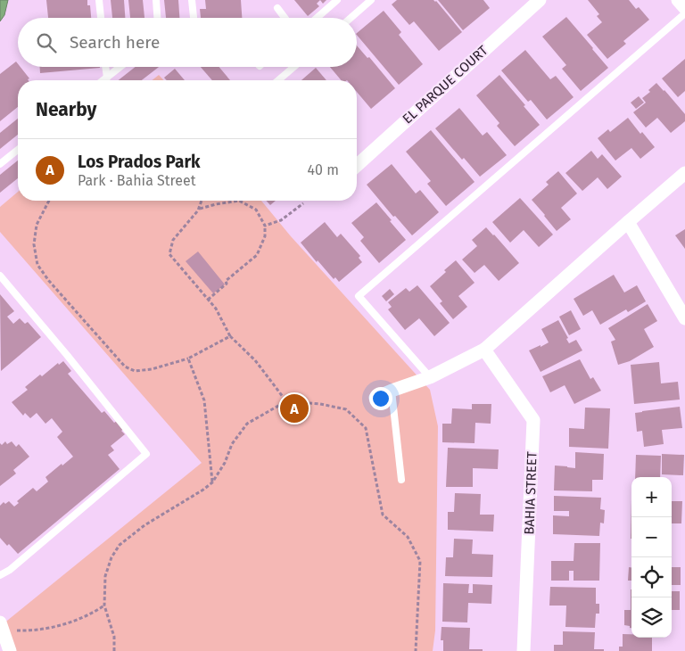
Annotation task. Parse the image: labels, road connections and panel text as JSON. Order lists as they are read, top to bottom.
{
  "streets": {
    "street": ["EL PARQUE COURT", "BAHIA STREET"]
  },
  "page": {
    "search": "Search here",
    "heading": "Nearby",
    "list": [
      {
        "mark": "A",
        "name": "Los Prados Park",
        "note": "Park · Bahia Street",
        "value": "40 m"
      }
    ],
    "pins": "A",
    "map_buttons": ["+", "−"]
  }
}
